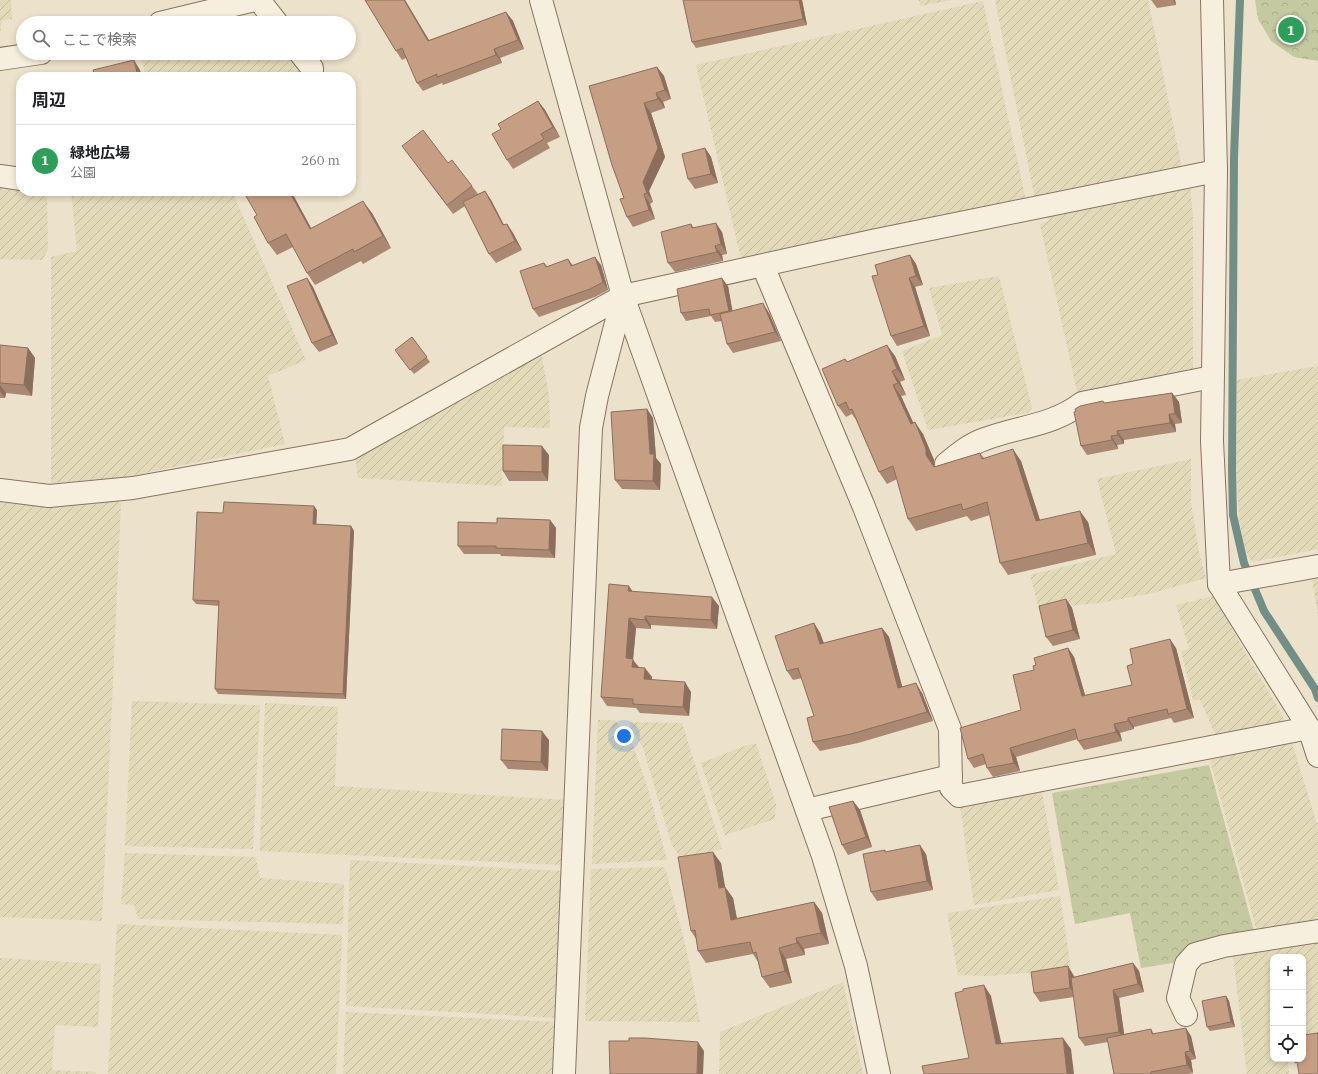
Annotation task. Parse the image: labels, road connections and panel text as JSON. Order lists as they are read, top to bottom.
{
  "page": {
    "pins": "1",
    "search": "ここで検索",
    "heading": "周辺",
    "list": [
      {
        "mark": "1",
        "name": "緑地広場",
        "note": "公園",
        "value": "260 m"
      }
    ],
    "map_buttons": ["+", "−"]
  }
}
